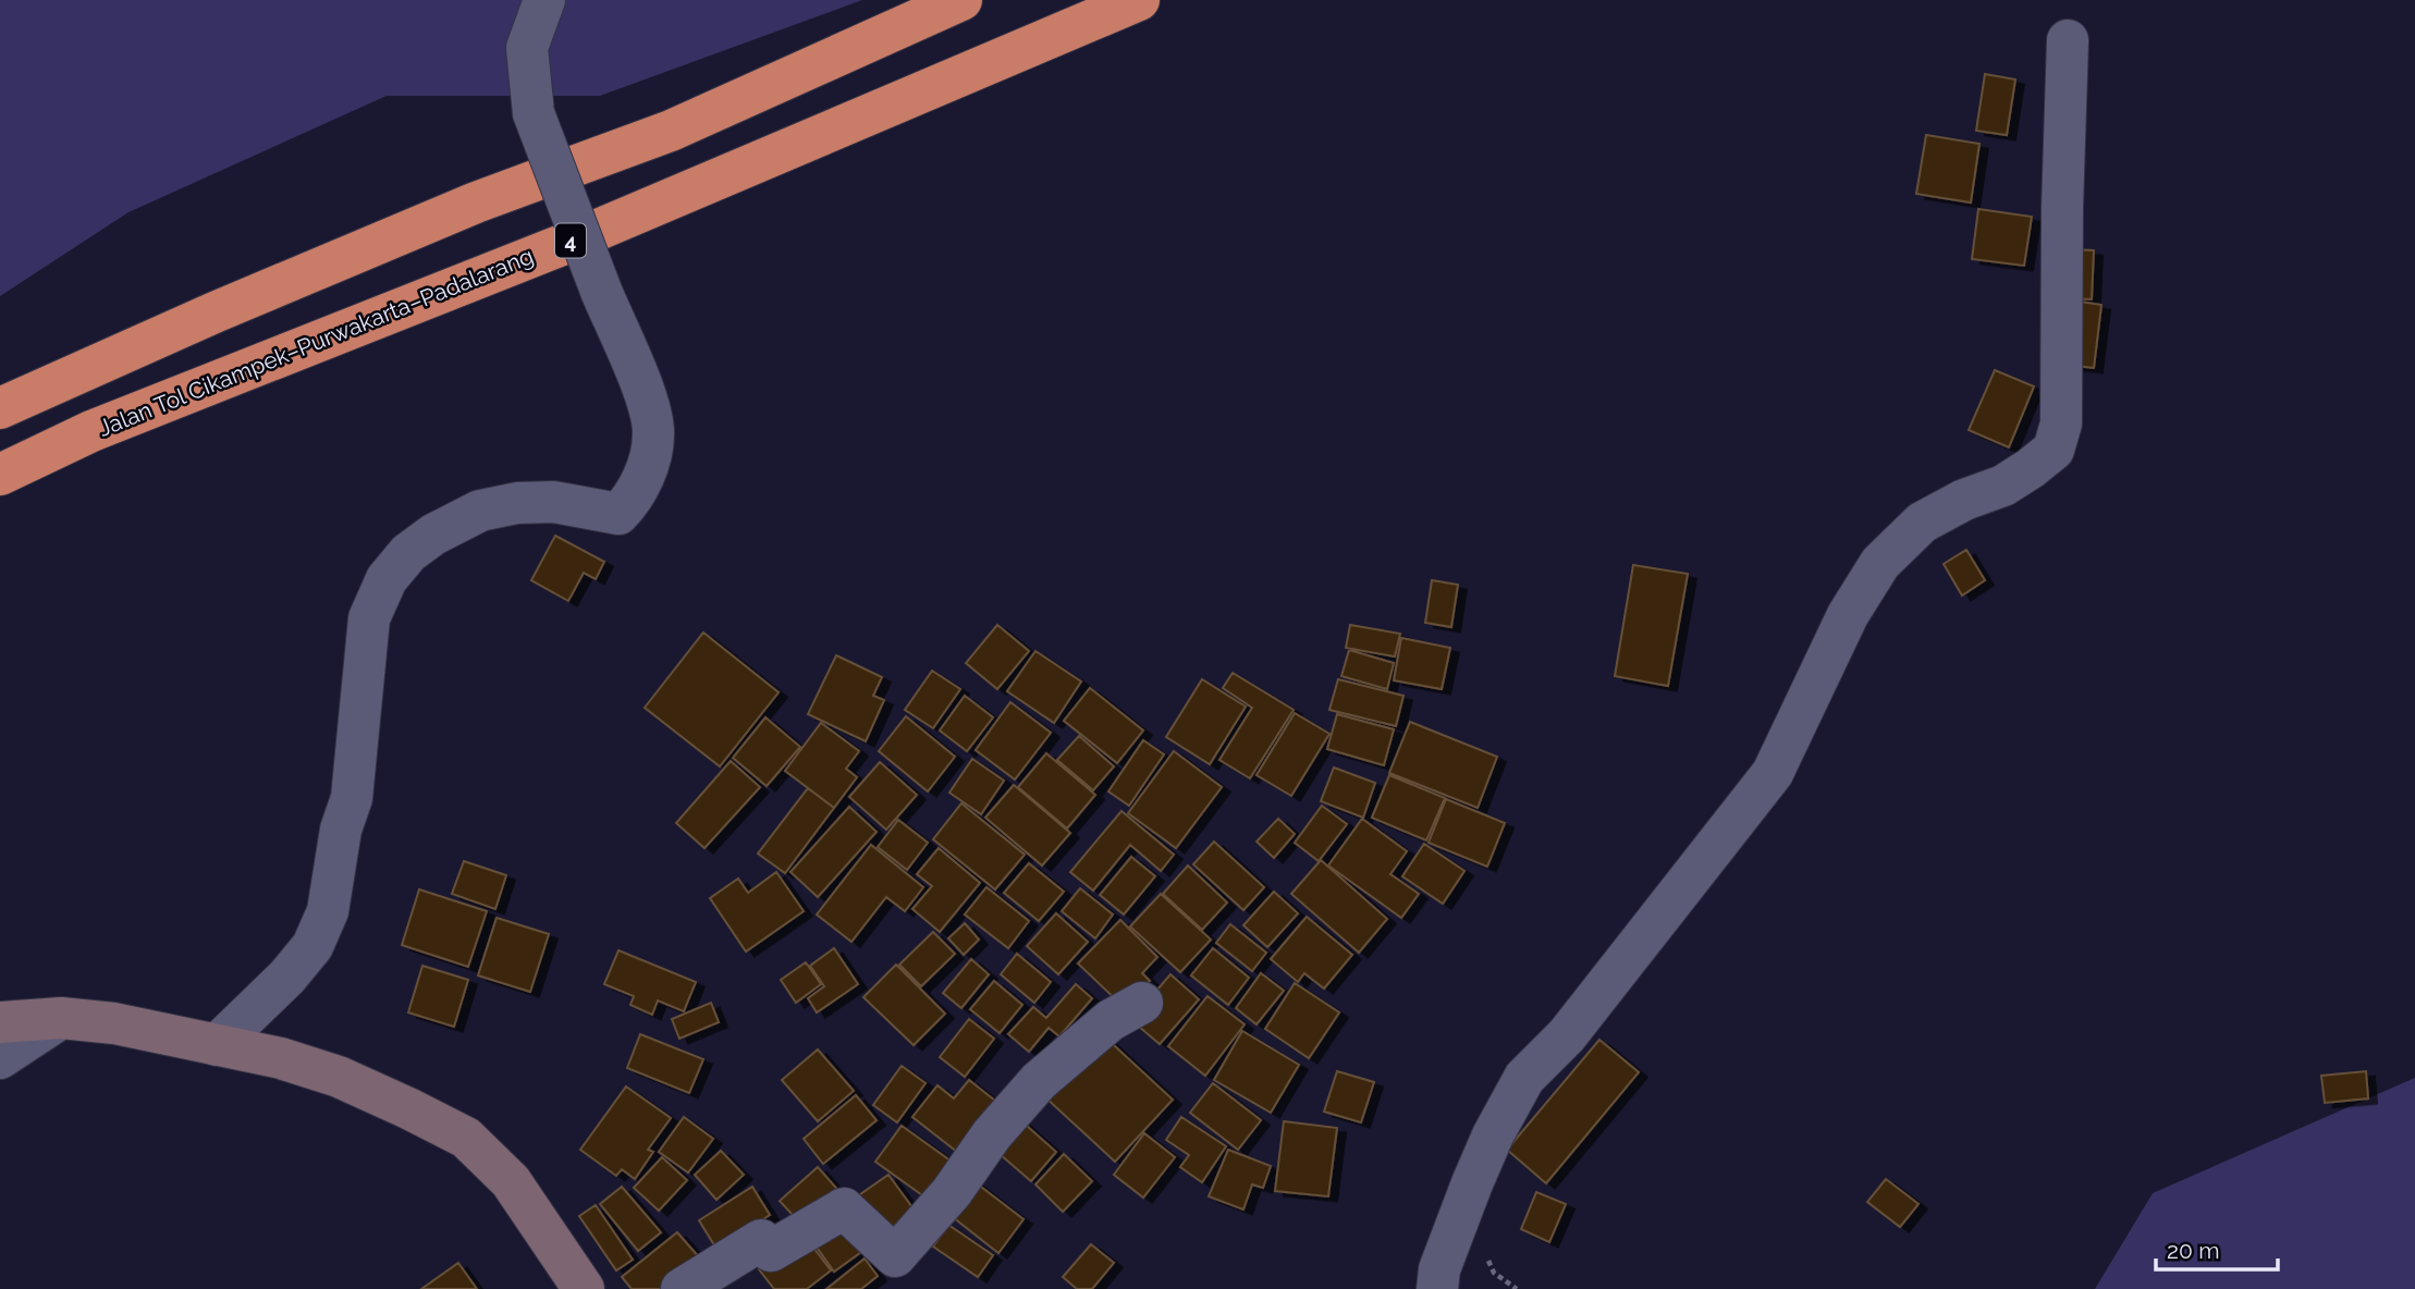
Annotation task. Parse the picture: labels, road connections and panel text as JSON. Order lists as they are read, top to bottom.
{
  "streets": {
    "highway": ["4", "Jalan Tol Cikampek–Purwakarta–Padalarang"]
  },
  "scale_bar": "20 m"
}
